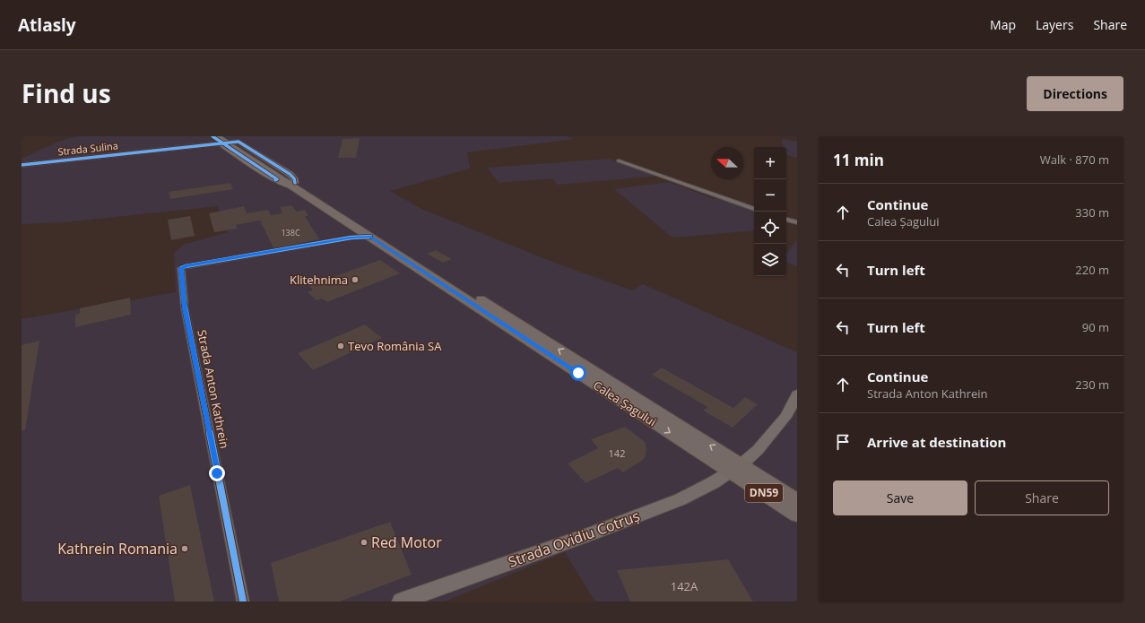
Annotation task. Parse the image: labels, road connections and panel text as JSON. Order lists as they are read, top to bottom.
{
  "streets": {
    "main road": ["Calea Șagului", "DN59"],
    "street": ["Strada Sulina", "Strada Anton Kathrein", "Strada Ovidiu Cotruș"]
  },
  "crossings": [
    ["Strada Sulina", "Calea Șagului"],
    ["Strada Anton Kathrein", "Calea Șagului"],
    ["Calea Șagului", "Strada Ovidiu Cotruș"]
  ],
  "places": [
    "Klitehnima",
    "Tevo România SA",
    "Red Motor",
    "Kathrein Romania"
  ],
  "house_numbers": ["138C", "142", "142A"],
  "north": "left",
  "page": {
    "header": "Atlasly",
    "nav": ["Map", "Layers", "Share"],
    "title": "Find us",
    "buttons": [
      "Directions",
      ["Save", "Share"]
    ],
    "heading": ["11 min", "Walk · 870 m"],
    "map_buttons": ["+", "−"],
    "list": [
      ["Continue", "Calea Șagului", "330 m"],
      ["Turn left", "220 m"],
      ["Turn left", "90 m"],
      ["Continue", "Strada Anton Kathrein", "230 m"],
      "Arrive at destination"
    ]
  }
}
